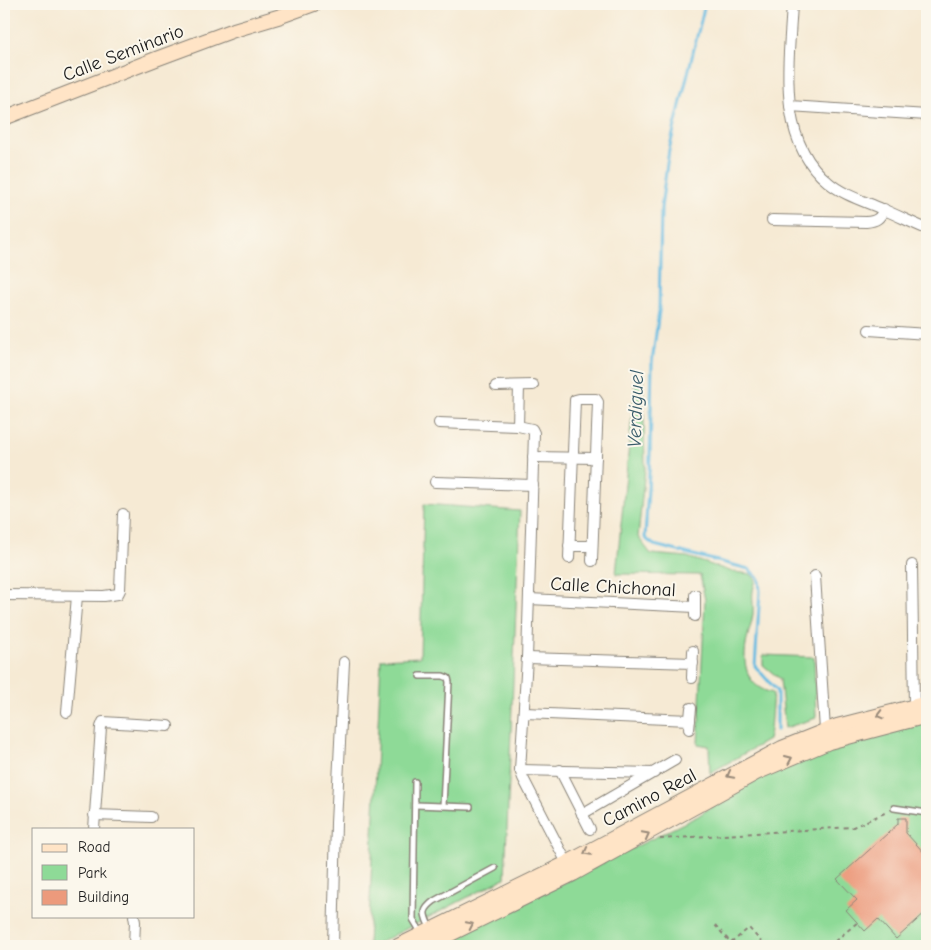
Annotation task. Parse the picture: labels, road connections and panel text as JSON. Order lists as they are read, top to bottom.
{
  "streets": {
    "main road": ["Calle Seminario", "Camino Real"],
    "street": ["Calle Chichonal"]
  },
  "water": ["Verdiguel"],
  "legend": ["Road", "Park", "Building"]
}
